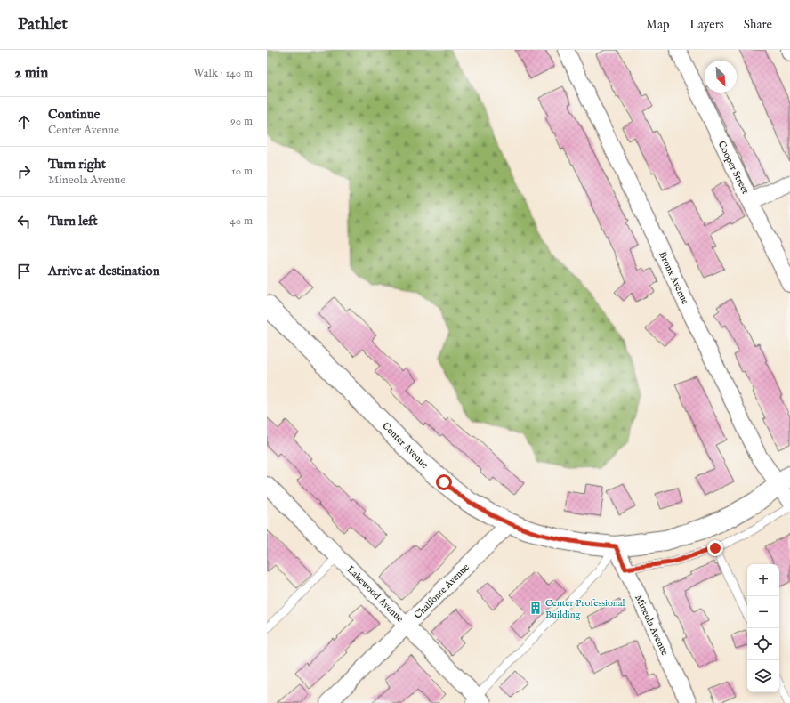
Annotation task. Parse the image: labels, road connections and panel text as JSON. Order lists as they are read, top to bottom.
{
  "streets": {
    "street": [
      "Cooper Street",
      "Bronx Avenue",
      "Center Avenue",
      "Chalfonte Avenue",
      "Lakewood Avenue",
      "Mineola Avenue"
    ]
  },
  "crossings": [
    ["Bronx Avenue", "Center Avenue"],
    ["Center Avenue", "Chalfonte Avenue"],
    ["Center Avenue", "Mineola Avenue"],
    ["Chalfonte Avenue", "Lakewood Avenue"]
  ],
  "places": {
    "building": ["Center Professional Building"]
  },
  "north": "bottom right",
  "page": {
    "header": "Pathlet",
    "nav": ["Map", "Layers", "Share"],
    "heading": ["2 min", "Walk · 140 m"],
    "list": [
      ["Continue", "Center Avenue", "90 m"],
      ["Turn right", "Mineola Avenue", "10 m"],
      ["Turn left", "40 m"],
      "Arrive at destination"
    ],
    "map_buttons": ["+", "−"]
  }
}
